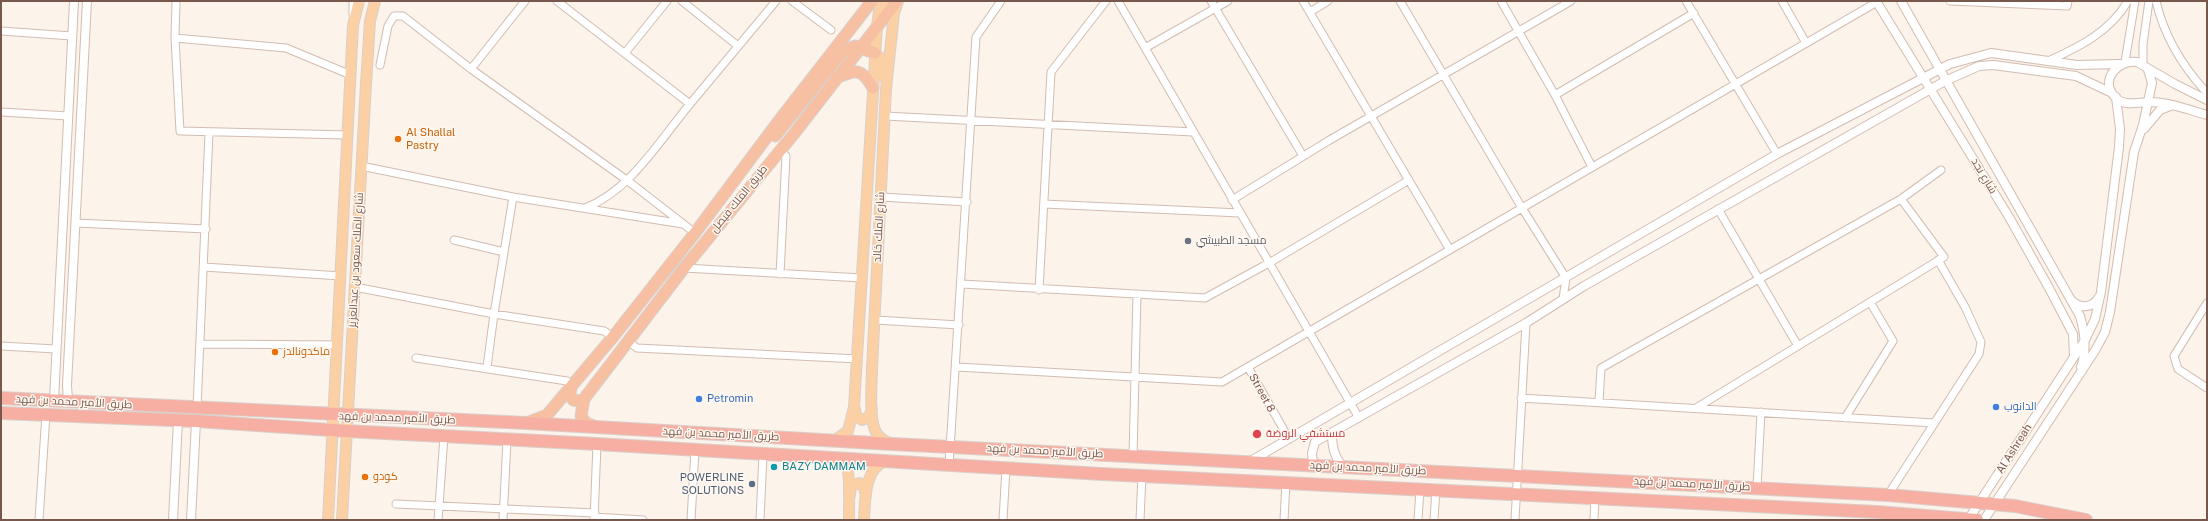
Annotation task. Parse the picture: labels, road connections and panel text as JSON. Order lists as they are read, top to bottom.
{
  "streets": {
    "highway": ["طريق الملك فيصل", "طريق الأمير محمد بن فهد"],
    "main road": ["شارع الملك خالد", "شارع الملك سعود بن عبدالعزيز"],
    "street": ["شارع نجد", "Street 8", "Al Ashreah"]
  },
  "crossings": [
    ["شارع نجد", "Al Ashreah"],
    ["طريق الملك فيصل", "شارع الملك خالد"],
    ["طريق الملك فيصل", "طريق الأمير محمد بن فهد"],
    ["شارع الملك خالد", "طريق الأمير محمد بن فهد"],
    ["شارع الملك سعود بن عبدالعزيز", "طريق الأمير محمد بن فهد"],
    ["طريق الأمير محمد بن فهد", "Al Ashreah"]
  ],
  "places": [
    "Al Shallal Pastry",
    "مسجد الطبيشي",
    "ماكدونالدز",
    "Petromin",
    "الدانوب",
    "مستشفي الروضة",
    "BAZY DAMMAM",
    "كودو",
    "POWERLINE SOLUTIONS"
  ]
}
